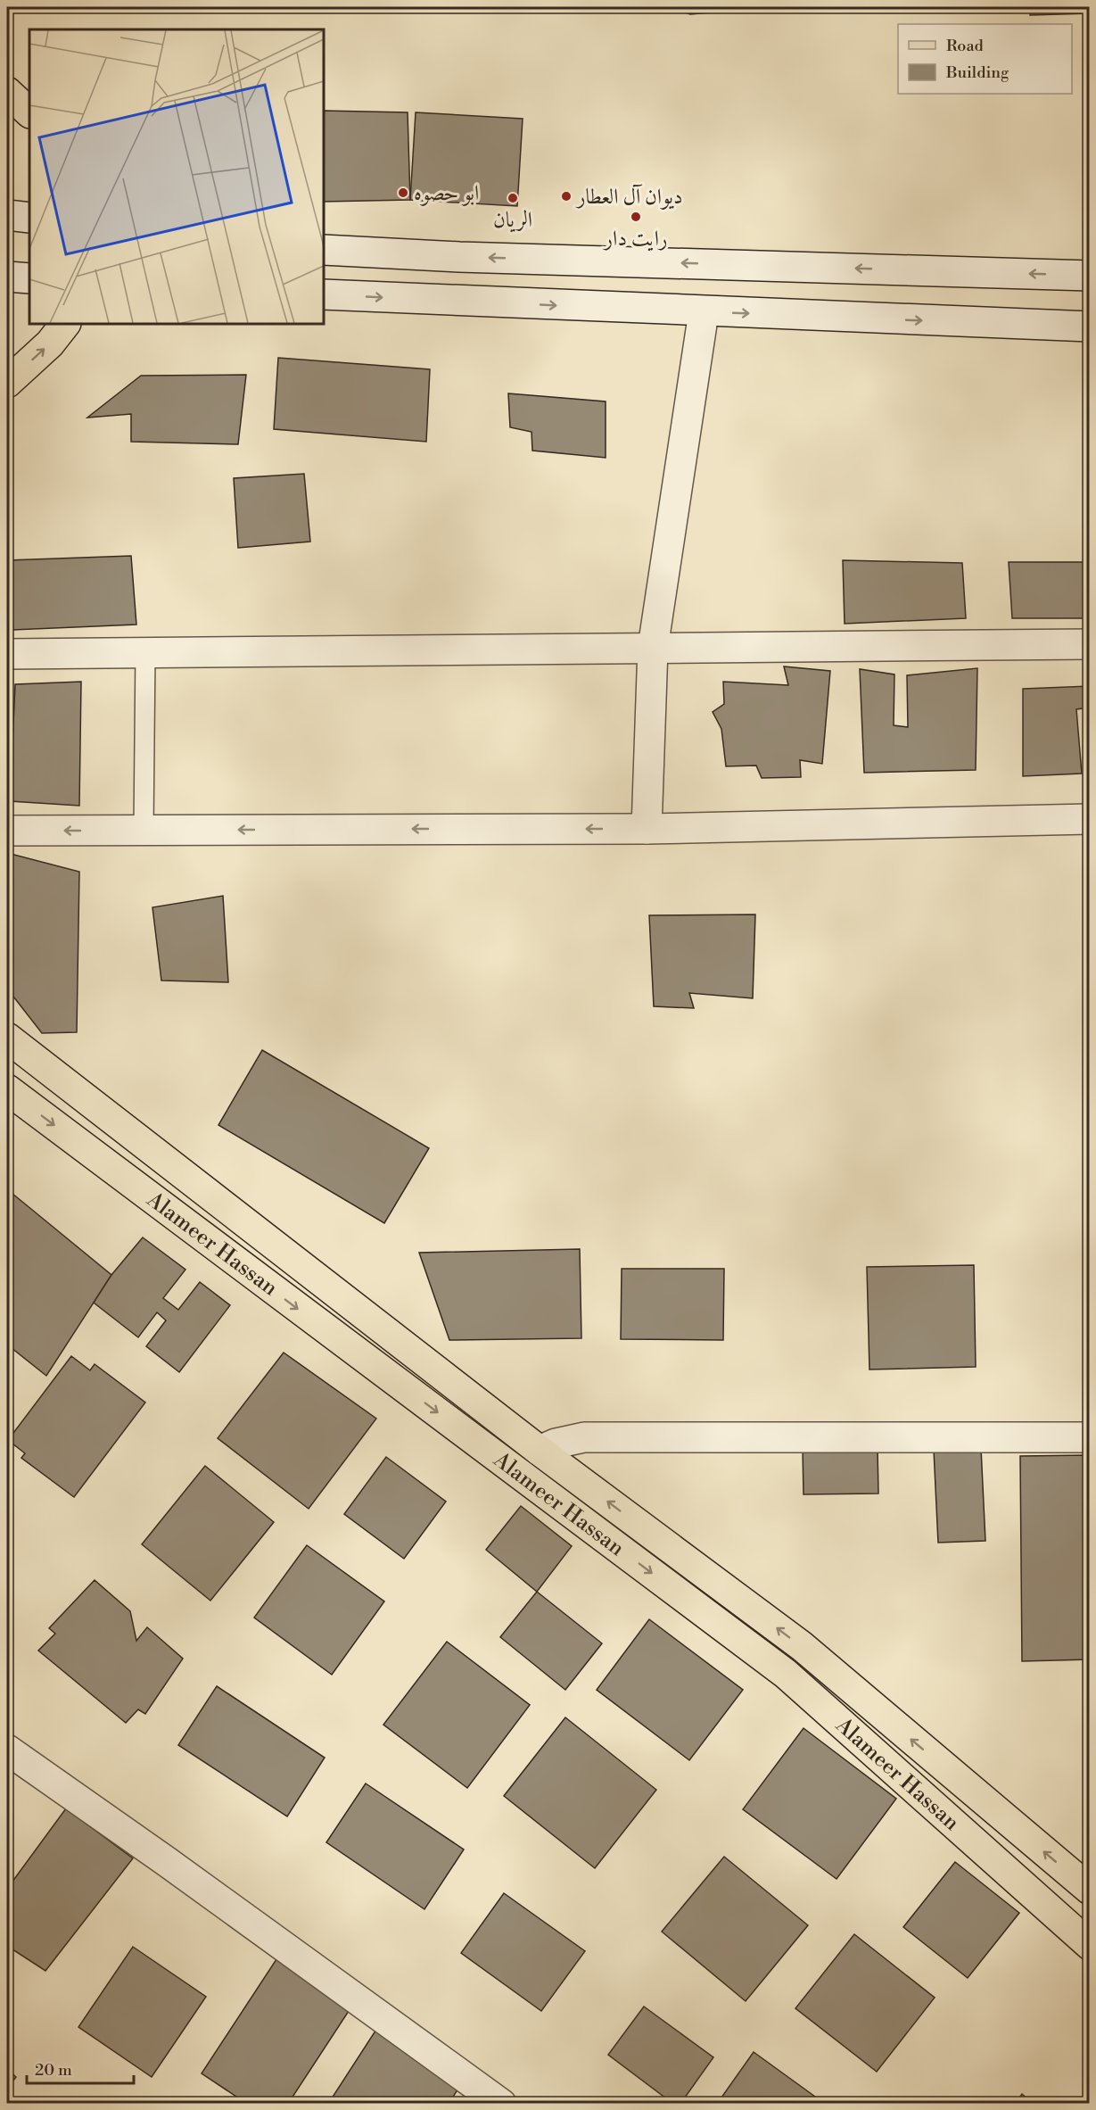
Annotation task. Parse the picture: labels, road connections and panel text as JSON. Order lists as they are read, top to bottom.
{
  "streets": {
    "main road": ["Alameer Hassan"]
  },
  "places": [
    "ابو حصوه",
    "ديوان آل العطار",
    "الريان",
    "رايت دار"
  ],
  "legend": ["Road", "Building"],
  "scale_bar": "20 m"
}
